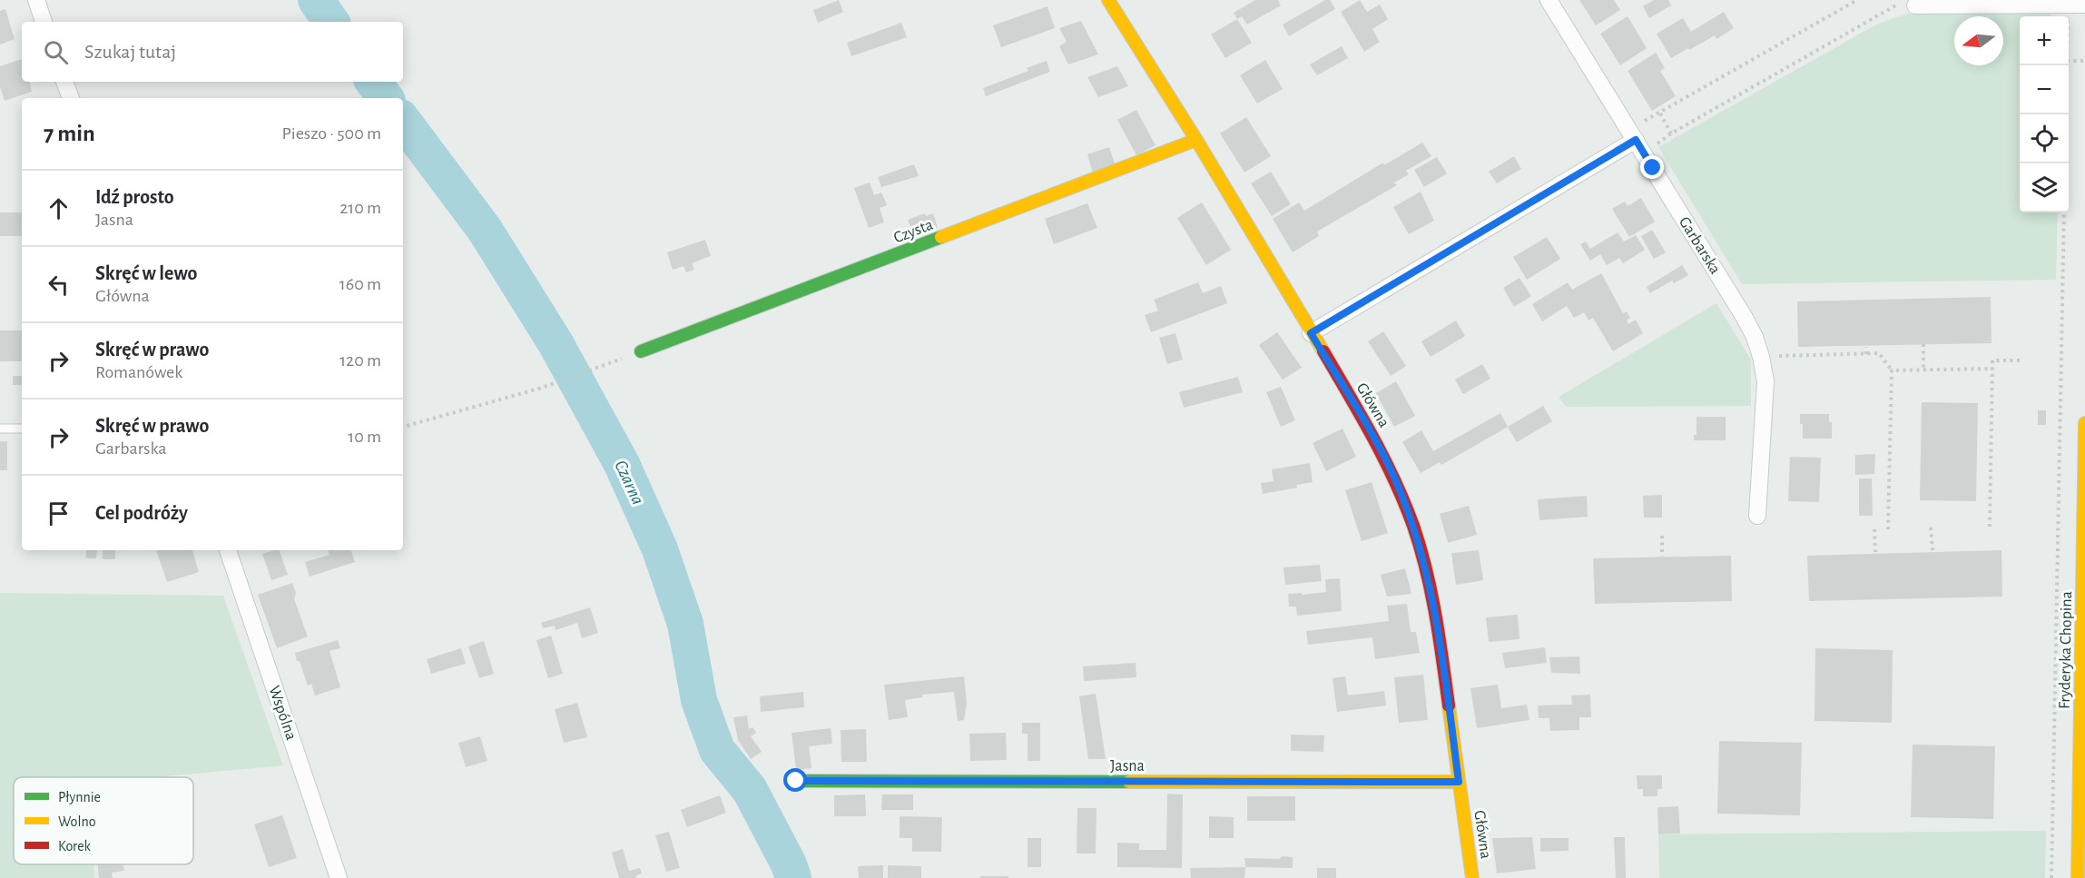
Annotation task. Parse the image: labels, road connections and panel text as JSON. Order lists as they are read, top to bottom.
{
  "streets": {
    "street": [
      "Czysta",
      "Garbarska",
      "Główna",
      "Fryderyka Chopina",
      "Wspólna",
      "Jasna"
    ]
  },
  "crossings": [
    ["Czysta", "Główna"],
    ["Główna", "Jasna"]
  ],
  "water": ["Czarna"],
  "legend": ["Płynnie", "Wolno", "Korek"],
  "north": "left",
  "page": {
    "map_buttons": ["+", "−"],
    "search": "Szukaj tutaj",
    "heading": ["7 min", "Pieszo · 500 m"],
    "list": [
      ["Idź prosto", "Jasna", "210 m"],
      ["Skręć w lewo", "Główna", "160 m"],
      ["Skręć w prawo", "Romanówek", "120 m"],
      ["Skręć w prawo", "Garbarska", "10 m"],
      "Cel podróży"
    ]
  }
}
